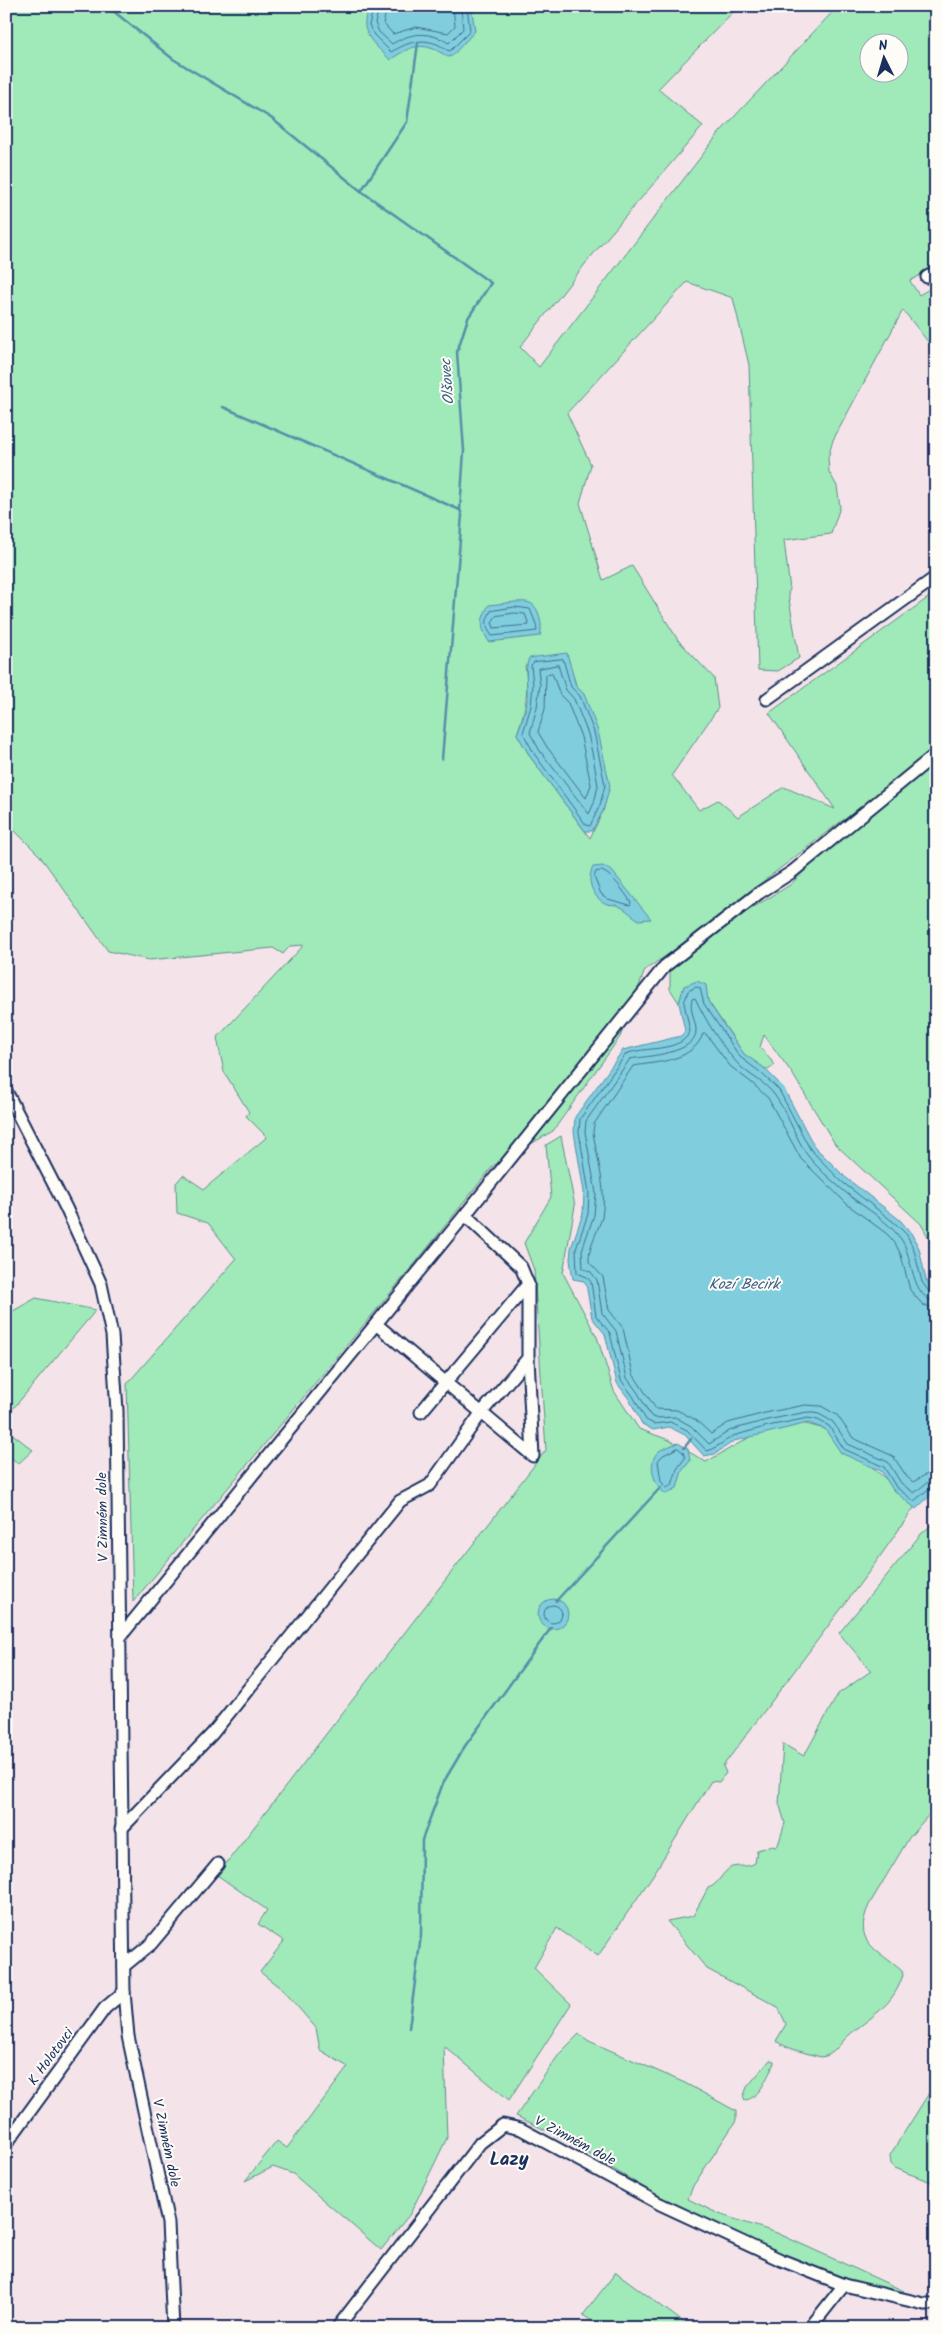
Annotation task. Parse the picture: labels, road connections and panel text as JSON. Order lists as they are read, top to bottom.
{
  "streets": {
    "street": ["V Zimném dole", "K Holotovci"]
  },
  "crossings": [
    ["V Zimném dole", "K Holotovci"]
  ],
  "districts": ["Lazy"],
  "water": ["Olšovec", "Kozí Becirk"],
  "north": "top"
}
